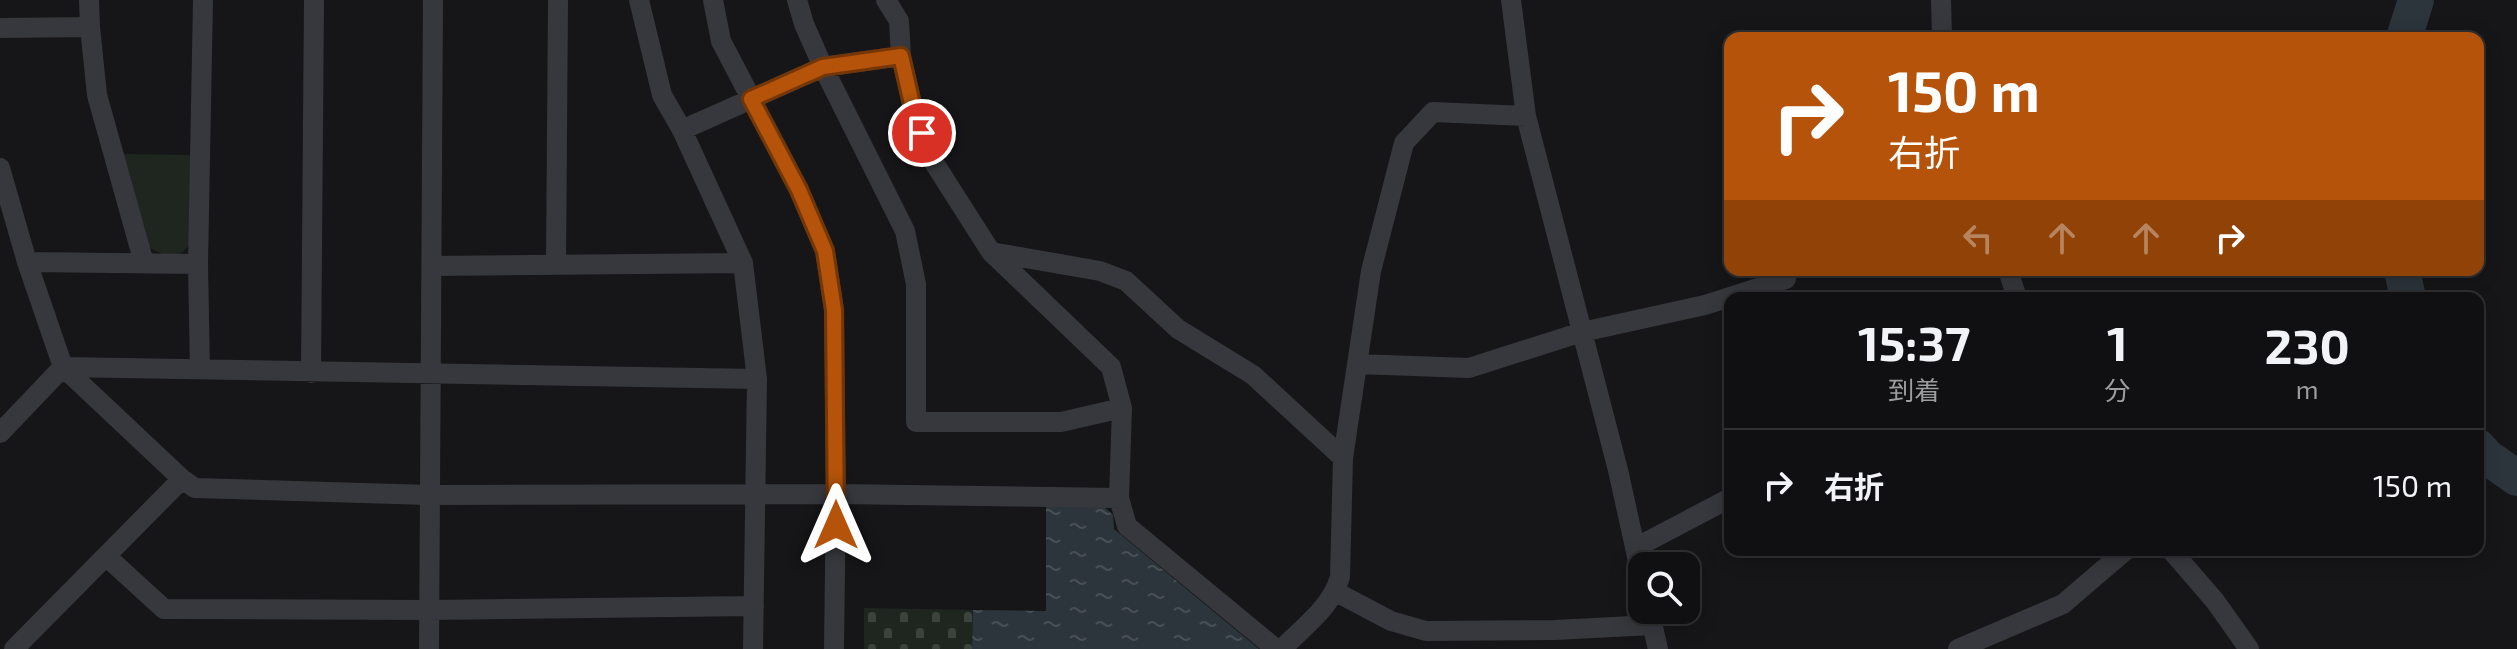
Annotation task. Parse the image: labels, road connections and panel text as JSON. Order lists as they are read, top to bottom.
{
  "page": {
    "turn": ["150 m", "右折"],
    "eta": [
      "15:37",
      "到着",
      "1",
      "分",
      "230",
      "m"
    ],
    "list": [
      {
        "name": "右折",
        "value": "150 m"
      }
    ]
  }
}
